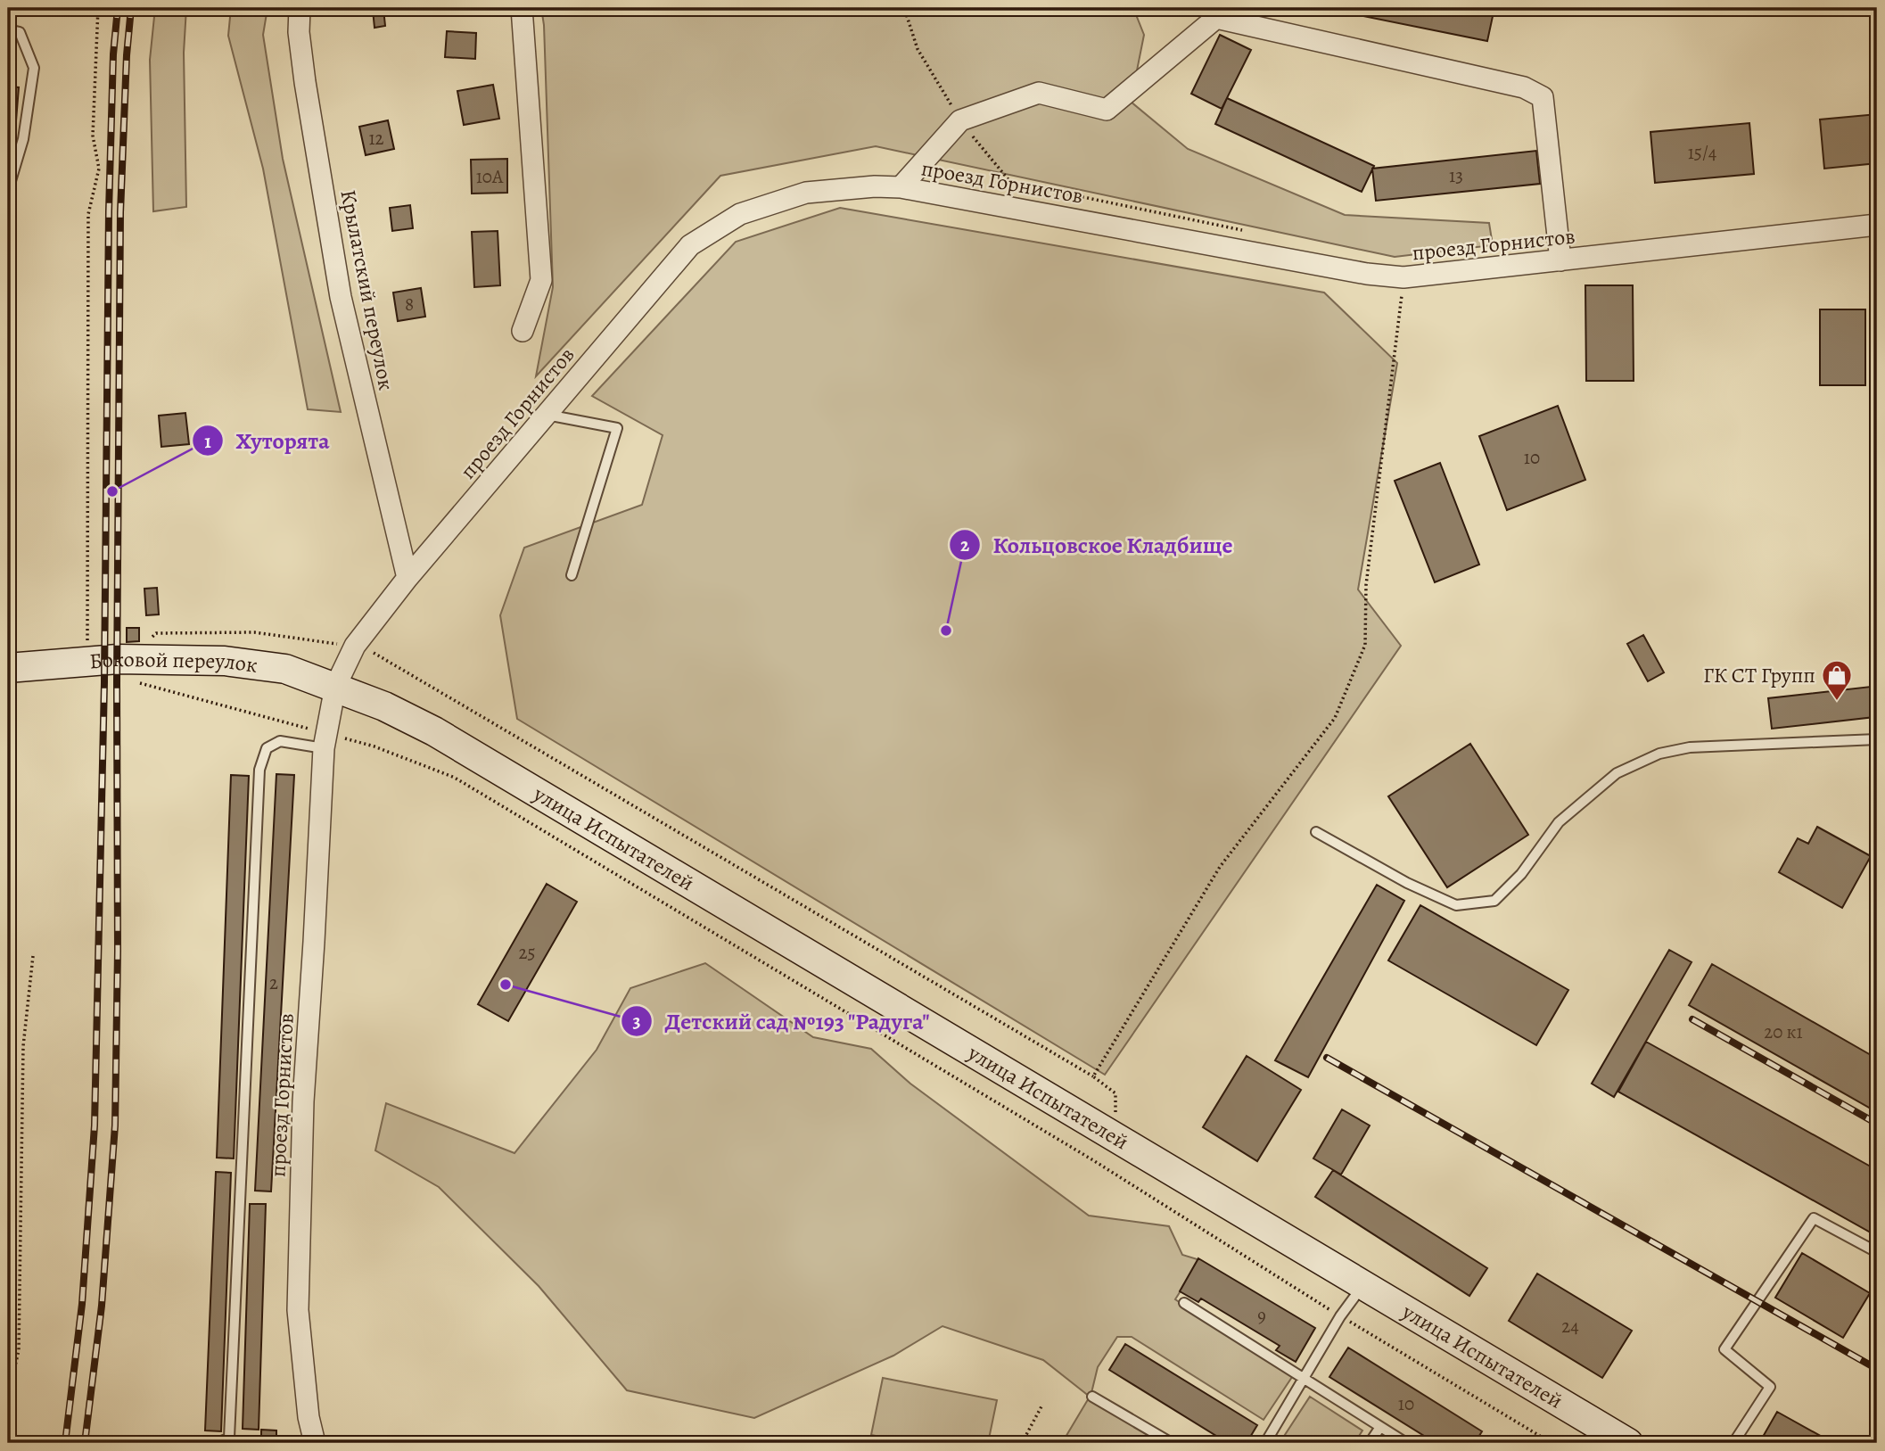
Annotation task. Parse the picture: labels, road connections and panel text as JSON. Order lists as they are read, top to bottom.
{
  "streets": {
    "main road": ["Боковой переулок", "улица Испытателей"],
    "street": ["проезд Горнистов", "Крылатский переулок"]
  },
  "crossings": [
    ["проезд Горнистов", "Крылатский переулок"],
    ["проезд Горнистов", "Боковой переулок"],
    ["проезд Горнистов", "улица Испытателей"],
    ["Боковой переулок", "улица Испытателей"]
  ],
  "places": {
    "other": ["Хуторята", "Кольцовское Кладбище", "Детский сад №193 \"Радуга\""],
    "shop": ["ГК СТ Групп"]
  },
  "house_numbers": [
    "12",
    "15/4",
    "13",
    "10А",
    "8",
    "10",
    "25",
    "2",
    "20 к1",
    "9",
    "24",
    "10"
  ]
}
